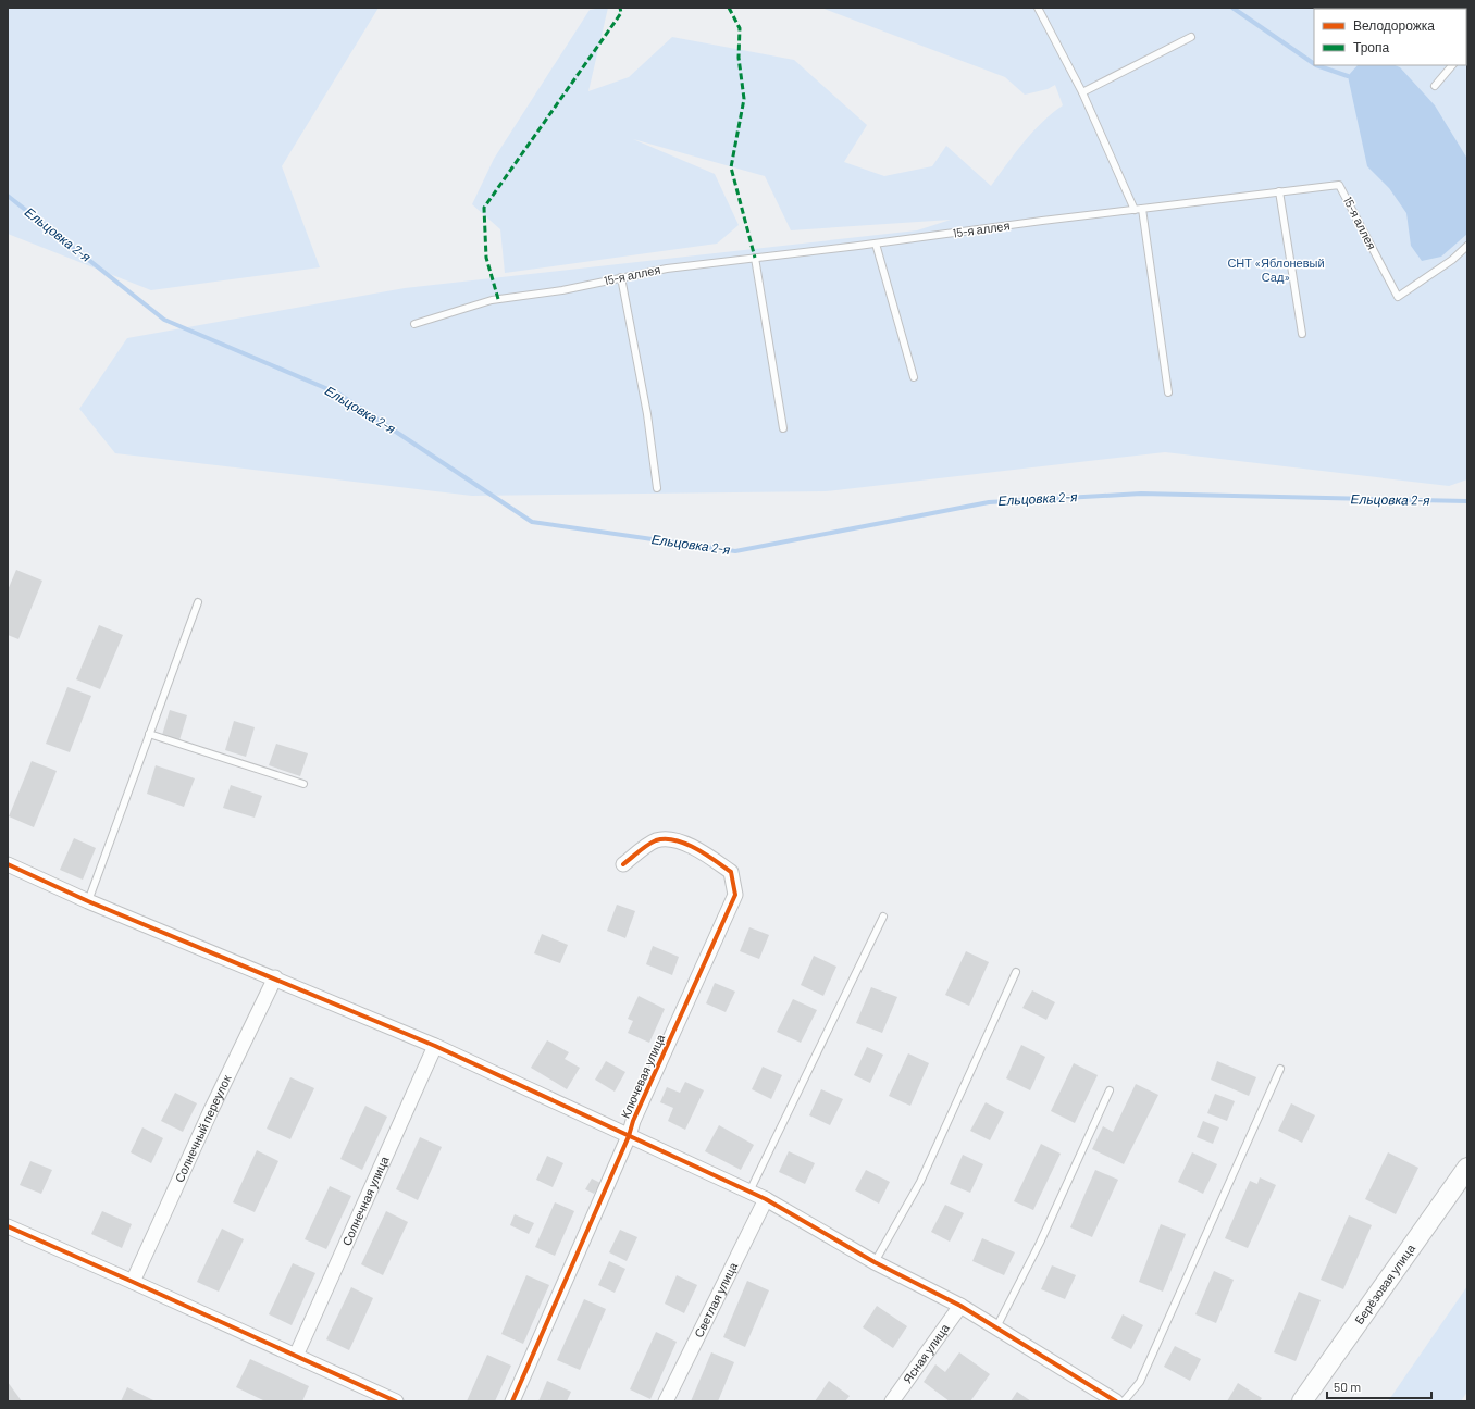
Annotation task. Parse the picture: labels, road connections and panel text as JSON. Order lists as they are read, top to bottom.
{
  "streets": {
    "main road": ["Берёзовая улица"],
    "street": [
      "Ключевая улица",
      "Солнечный переулок",
      "Солнечная улица",
      "Светлая улица",
      "Ясная улица"
    ],
    "lane": ["15-я аллея"]
  },
  "water": ["Ельцовка 2-я"],
  "parks": ["СНТ «Яблоневый Сад»"],
  "legend": ["Велодорожка", "Тропа"],
  "scale_bar": "50 m"
}
